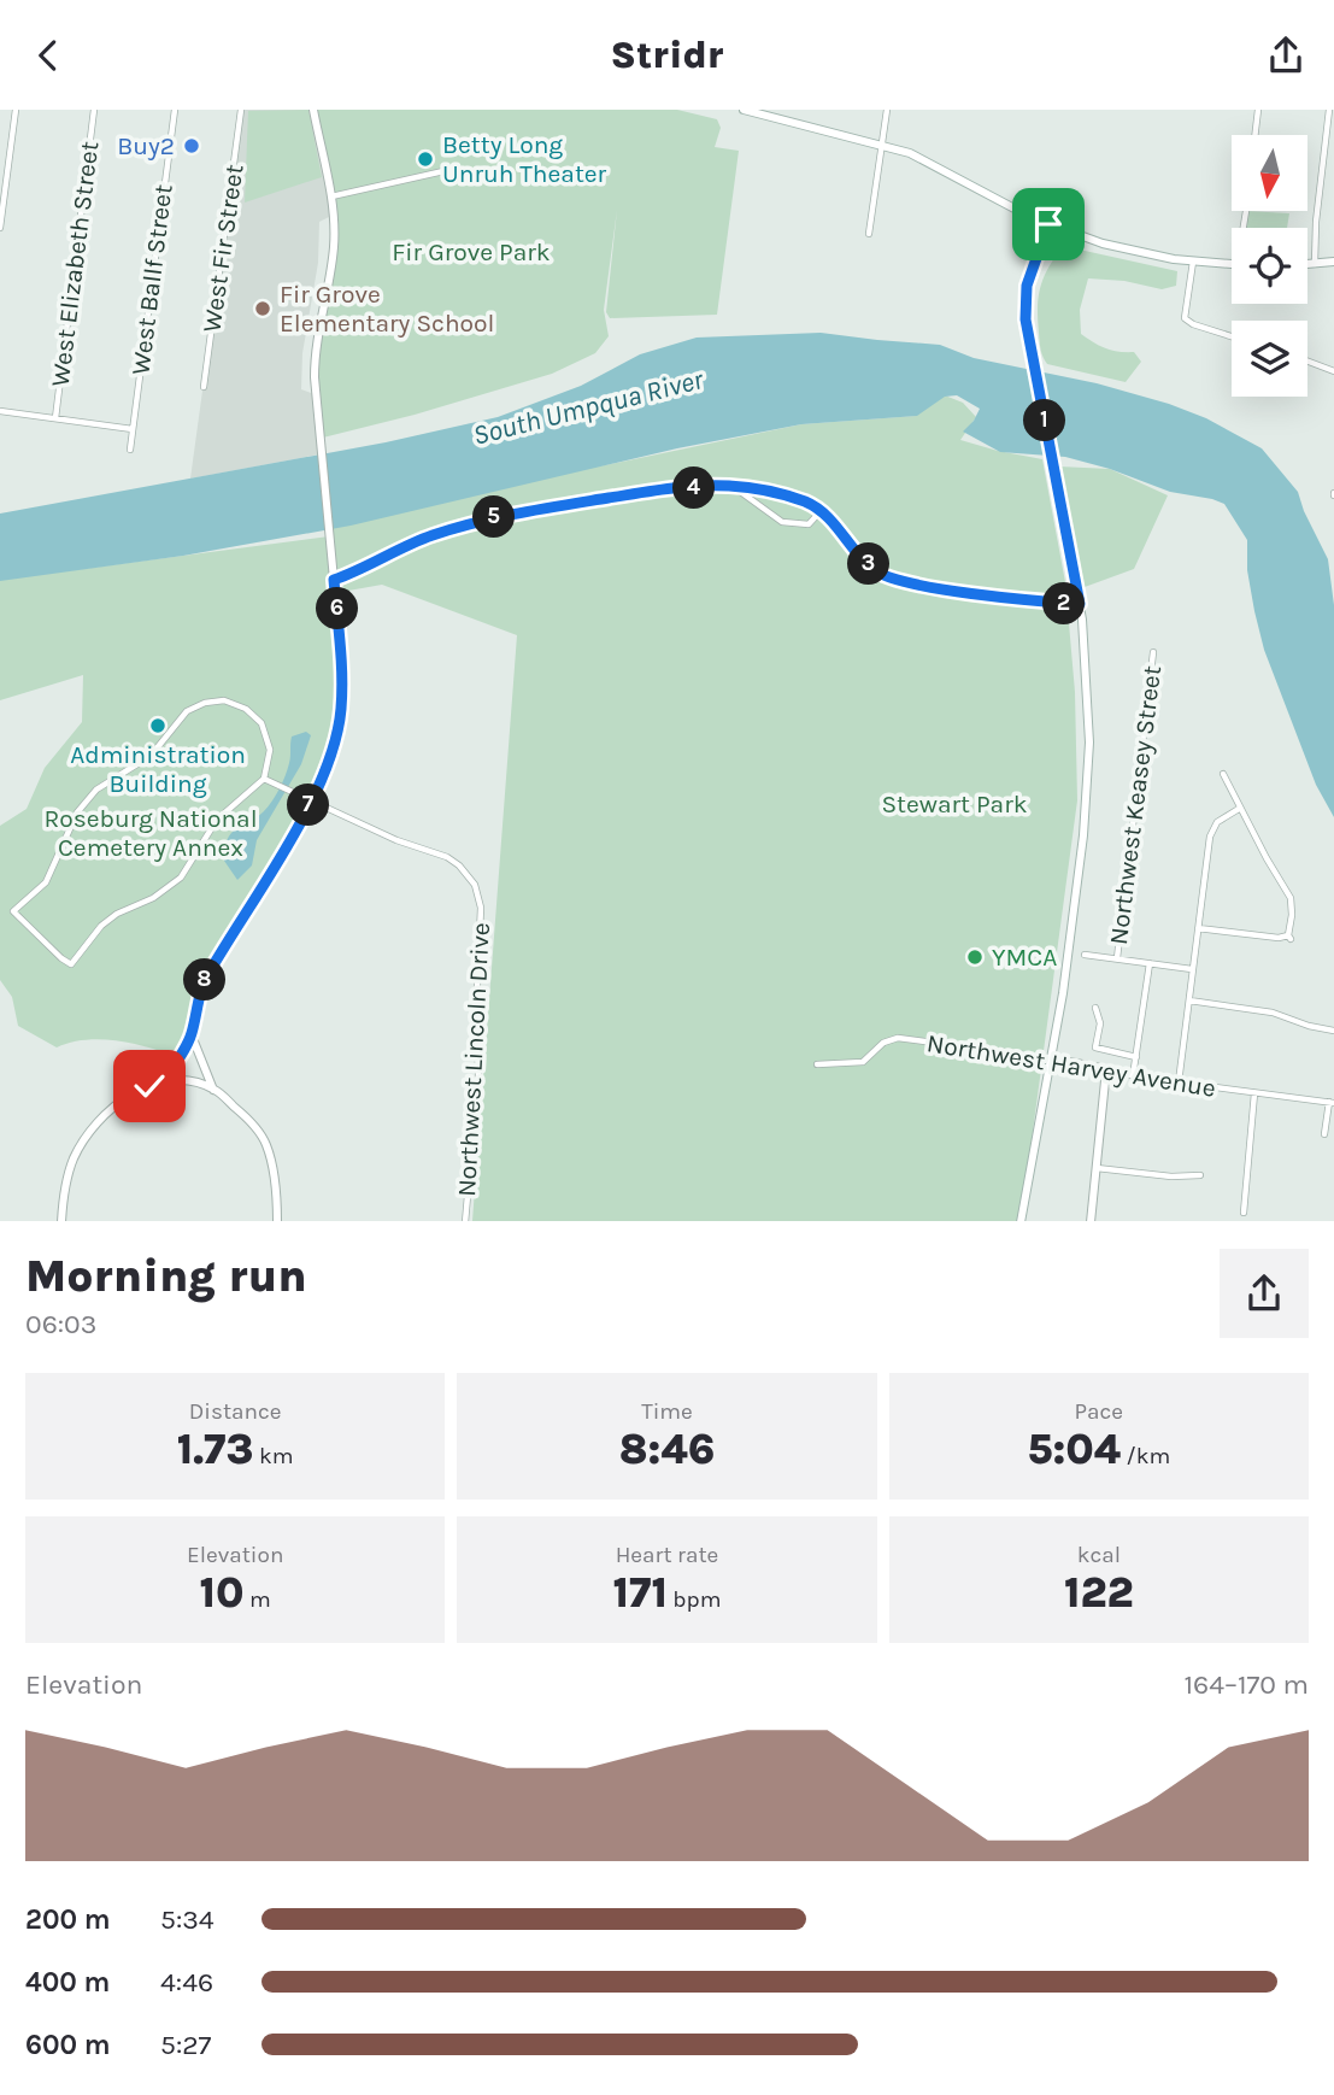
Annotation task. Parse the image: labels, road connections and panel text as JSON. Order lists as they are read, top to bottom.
{
  "streets": {
    "street": [
      "West Fir Street",
      "West Elizabeth Street",
      "West Ballf Street",
      "Northwest Keasey Street",
      "Northwest Lincoln Drive",
      "Northwest Harvey Avenue"
    ]
  },
  "water": ["South Umpqua River"],
  "parks": ["Fir Grove Park", "Stewart Park", "Roseburg National Cemetery Annex"],
  "places": [
    "Buy2",
    "Betty Long Unruh Theater",
    "Fir Grove Elementary School",
    "Administration Building",
    "YMCA"
  ],
  "north": "bottom",
  "page": {
    "header": "Stridr",
    "pins": [
      "1",
      "4",
      "5",
      "3",
      "2",
      "6",
      "7",
      "8"
    ],
    "heading": ["Morning run", "06:03"],
    "stats": [
      ["Distance", "1.73 km"],
      ["Time", "8:46"],
      ["Pace", "5:04 /km"],
      ["Elevation", "10 m"],
      ["Heart rate", "171 bpm"],
      ["kcal", "122"]
    ],
    "chart": ["Elevation", "164–170 m"],
    "list": [
      {
        "name": "200 m",
        "note": "5:34"
      },
      {
        "name": "400 m",
        "note": "4:46"
      },
      {
        "name": "600 m",
        "note": "5:27"
      }
    ]
  }
}
